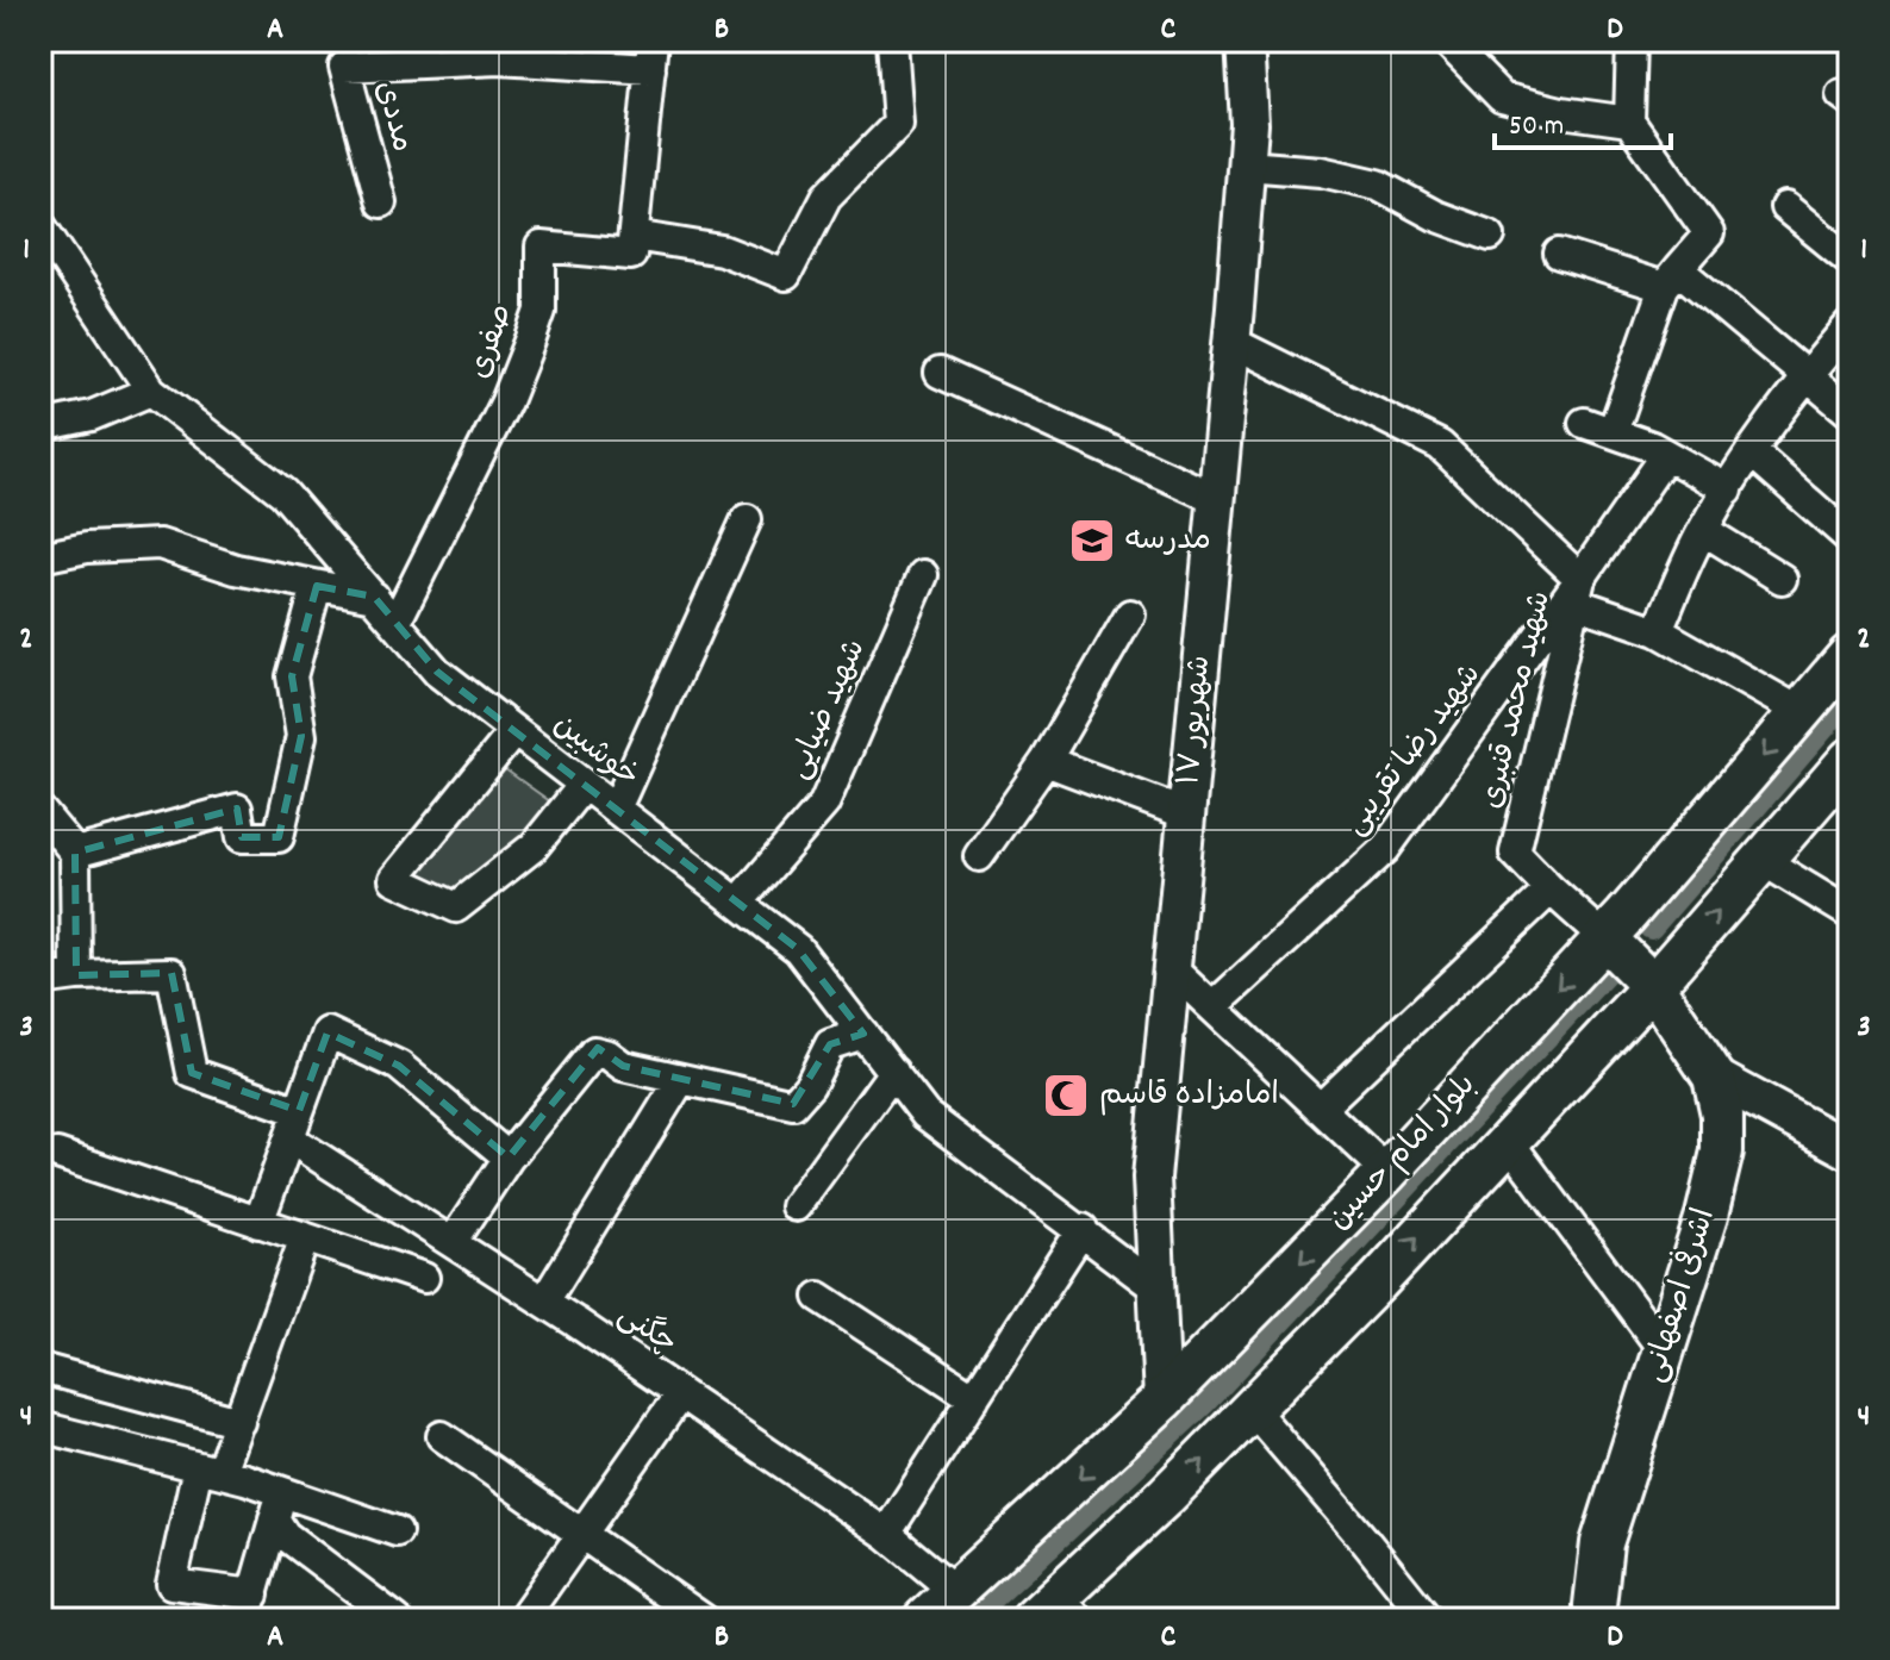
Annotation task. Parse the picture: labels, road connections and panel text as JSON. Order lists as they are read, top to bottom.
{
  "streets": {
    "main road": ["بلوار امام حسین", "اشرفی اصفهانی"],
    "street": [
      "مددی",
      "صفری",
      "شهید محمد قنبری",
      "شهید ضیایی",
      "۱۷ شهریور",
      "شهید رضا تقریبی",
      "خوشبین",
      "چگنی"
    ]
  },
  "crossings": [
    ["صفری", "خوشبین"],
    ["شهید محمد قنبری", "۱۷ شهریور"],
    ["شهید محمد قنبری", "شهید رضا تقریبی"],
    ["شهید محمد قنبری", "بلوار امام حسین"],
    ["شهید محمد قنبری", "اشرفی اصفهانی"],
    ["شهید ضیایی", "خوشبین"],
    ["۱۷ شهریور", "خوشبین"],
    ["۱۷ شهریور", "بلوار امام حسین"],
    ["بلوار امام حسین", "اشرفی اصفهانی"],
    ["بلوار امام حسین", "چگنی"]
  ],
  "places": {
    "school or university": ["مدرسه"],
    "mosque": ["امامزاده قاسم"]
  },
  "scale_bar": "50 m",
  "grid": {
    "columns": [
      "A",
      "B",
      "C",
      "D"
    ],
    "rows": [
      "1",
      "2",
      "3",
      "4"
    ]
  }
}
